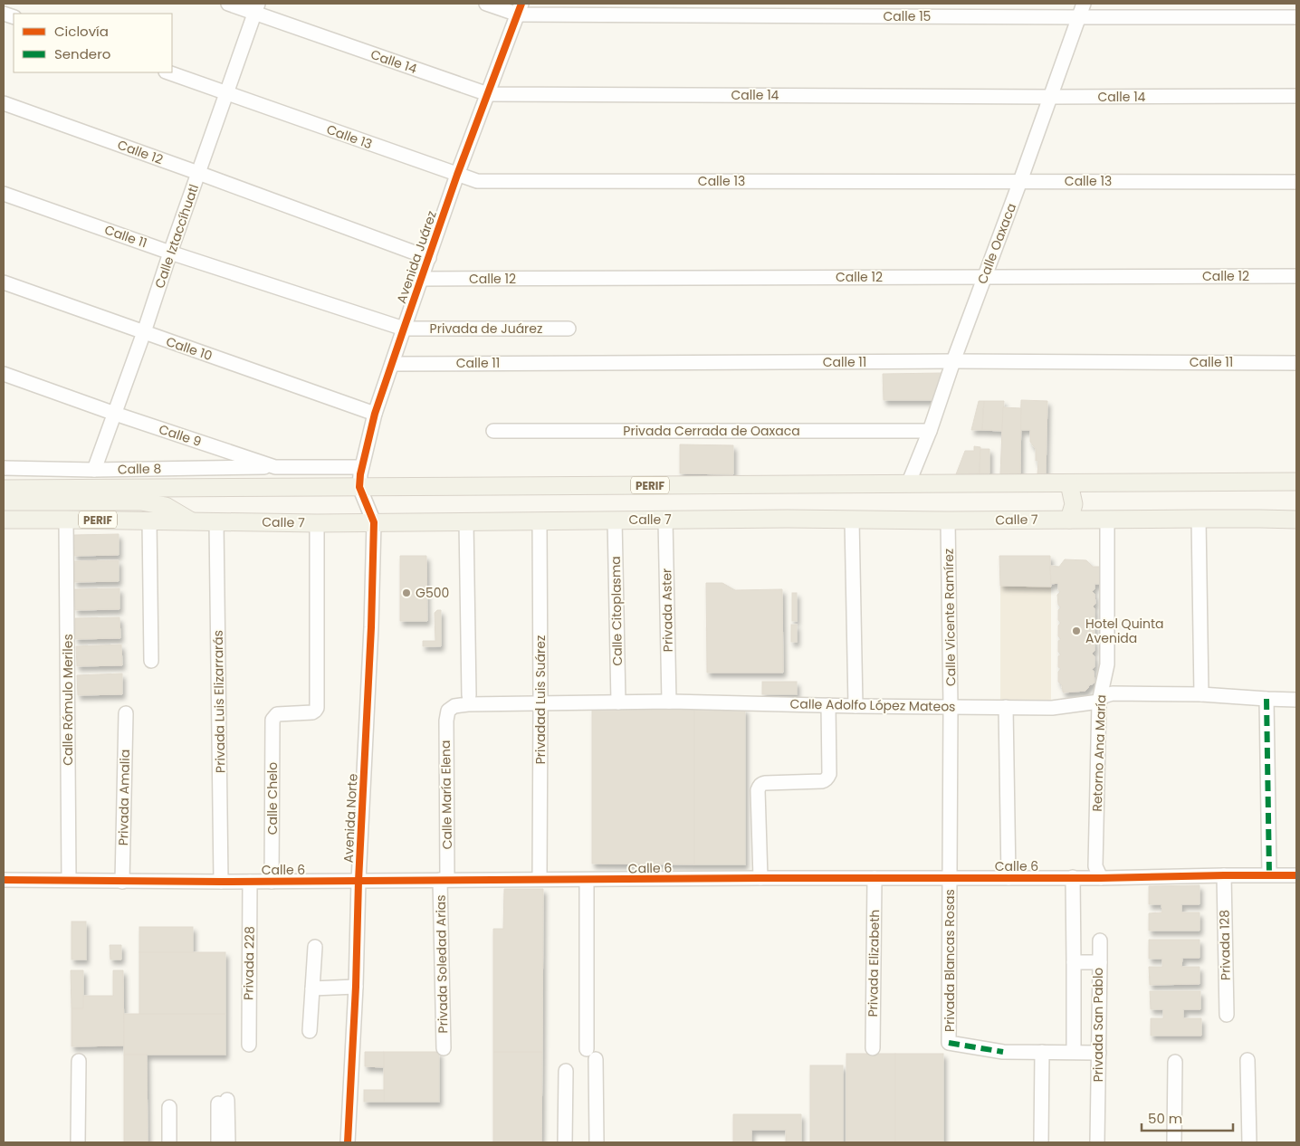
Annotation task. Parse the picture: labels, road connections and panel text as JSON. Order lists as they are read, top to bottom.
{
  "streets": {
    "main road": ["PERIF", "Calle 7"],
    "street": [
      "Calle 15",
      "Calle 14",
      "Calle 13",
      "Calle 12",
      "Calle 11",
      "Calle Iztaccíhuatl",
      "Calle Oaxaca",
      "Avenida Juárez",
      "Privada de Juárez",
      "Calle 10",
      "Privada Cerrada de Oaxaca",
      "Calle 9",
      "Calle 8",
      "Privada Aster",
      "Calle Citoplasma",
      "Calle Vicente Ramírez",
      "Calle Rómulo Meriles",
      "Privadad Luis Suárez",
      "Privada Luis Elizarrarás",
      "Calle Adolfo López Mateos",
      "Retorno Ana María",
      "Calle María Elena",
      "Privada Amalia",
      "Calle Chelo",
      "Avenida Norte",
      "Calle 6",
      "Privada 128",
      "Privada Blancas Rosas",
      "Privada 228",
      "Privada Elizabeth",
      "Privada Soledad Arias",
      "Privada San Pablo"
    ]
  },
  "crossings": [
    ["Calle 15", "Calle Oaxaca"],
    ["Calle 15", "Avenida Juárez"],
    ["Calle 14", "Calle Iztaccíhuatl"],
    ["Calle 14", "Calle Oaxaca"],
    ["Calle 14", "Avenida Juárez"],
    ["Calle 13", "Calle Iztaccíhuatl"],
    ["Calle 13", "Calle Oaxaca"],
    ["Calle 13", "Avenida Juárez"],
    ["Calle 12", "Calle Iztaccíhuatl"],
    ["Calle 12", "Calle Oaxaca"],
    ["Calle 12", "Avenida Juárez"],
    ["Calle 11", "Calle Iztaccíhuatl"],
    ["Calle 11", "Calle Oaxaca"],
    ["Calle 11", "Avenida Juárez"],
    ["Calle 11", "Privada de Juárez"],
    ["Calle Iztaccíhuatl", "Calle 10"],
    ["Calle Iztaccíhuatl", "Calle 9"],
    ["Calle Iztaccíhuatl", "Calle 8"],
    ["Calle Oaxaca", "Privada Cerrada de Oaxaca"],
    ["Calle Oaxaca", "PERIF"],
    ["Avenida Juárez", "Privada de Juárez"],
    ["Avenida Juárez", "Calle 10"],
    ["Avenida Juárez", "Calle 9"],
    ["Avenida Juárez", "PERIF"],
    ["Avenida Juárez", "Calle 7"],
    ["Avenida Juárez", "Avenida Norte"],
    ["Calle 9", "Calle 8"],
    ["Calle 7", "Privada Aster"],
    ["Calle 7", "Calle Citoplasma"],
    ["Calle 7", "Calle Vicente Ramírez"],
    ["Calle 7", "Calle Rómulo Meriles"],
    ["Calle 7", "Privadad Luis Suárez"],
    ["Calle 7", "Privada Luis Elizarrarás"],
    ["Calle 7", "Retorno Ana María"],
    ["Calle 7", "Calle Chelo"],
    ["Calle 7", "Avenida Norte"],
    ["Privada Aster", "Calle Adolfo López Mateos"],
    ["Calle Citoplasma", "Calle Adolfo López Mateos"],
    ["Calle Vicente Ramírez", "Calle Adolfo López Mateos"],
    ["Calle Vicente Ramírez", "Calle 6"],
    ["Calle Vicente Ramírez", "Privada Blancas Rosas"],
    ["Calle Rómulo Meriles", "Calle 6"],
    ["Privadad Luis Suárez", "Calle Adolfo López Mateos"],
    ["Privadad Luis Suárez", "Calle 6"],
    ["Privada Luis Elizarrarás", "Calle 6"],
    ["Calle Adolfo López Mateos", "Retorno Ana María"],
    ["Calle Adolfo López Mateos", "Calle María Elena"],
    ["Retorno Ana María", "Calle 6"],
    ["Calle María Elena", "Calle 6"],
    ["Calle María Elena", "Privada Soledad Arias"],
    ["Privada Amalia", "Calle 6"],
    ["Calle Chelo", "Calle 6"],
    ["Avenida Norte", "Calle 6"],
    ["Calle 6", "Privada 128"],
    ["Calle 6", "Privada Blancas Rosas"],
    ["Calle 6", "Privada 228"],
    ["Calle 6", "Privada Elizabeth"],
    ["Calle 6", "Privada Soledad Arias"],
    ["Calle 6", "Privada San Pablo"]
  ],
  "places": ["G500", "Hotel Quinta Avenida"],
  "legend": ["Ciclovía", "Sendero"],
  "scale_bar": "50 m"
}
